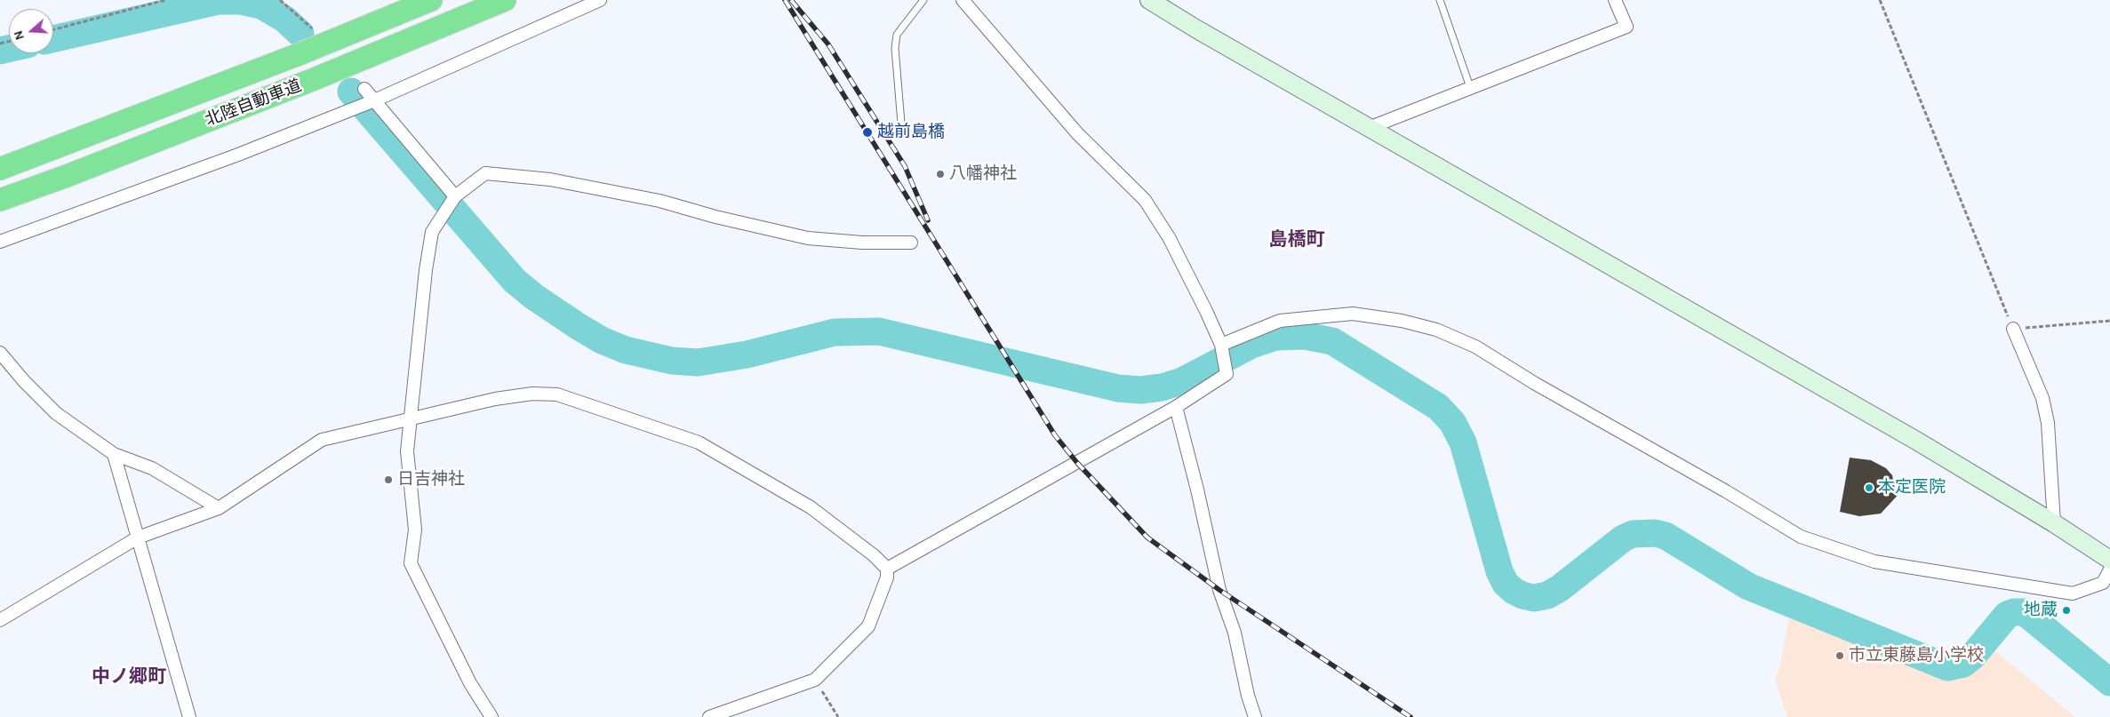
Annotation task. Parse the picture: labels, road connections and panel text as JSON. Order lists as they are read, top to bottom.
{
  "streets": {
    "highway": ["北陸自動車道"]
  },
  "districts": ["島橋町", "中ノ郷町"],
  "places": [
    "越前島橋",
    "八幡神社",
    "日吉神社",
    "本定医院",
    "地蔵",
    "市立東藤島小学校"
  ],
  "north": "left"
}
